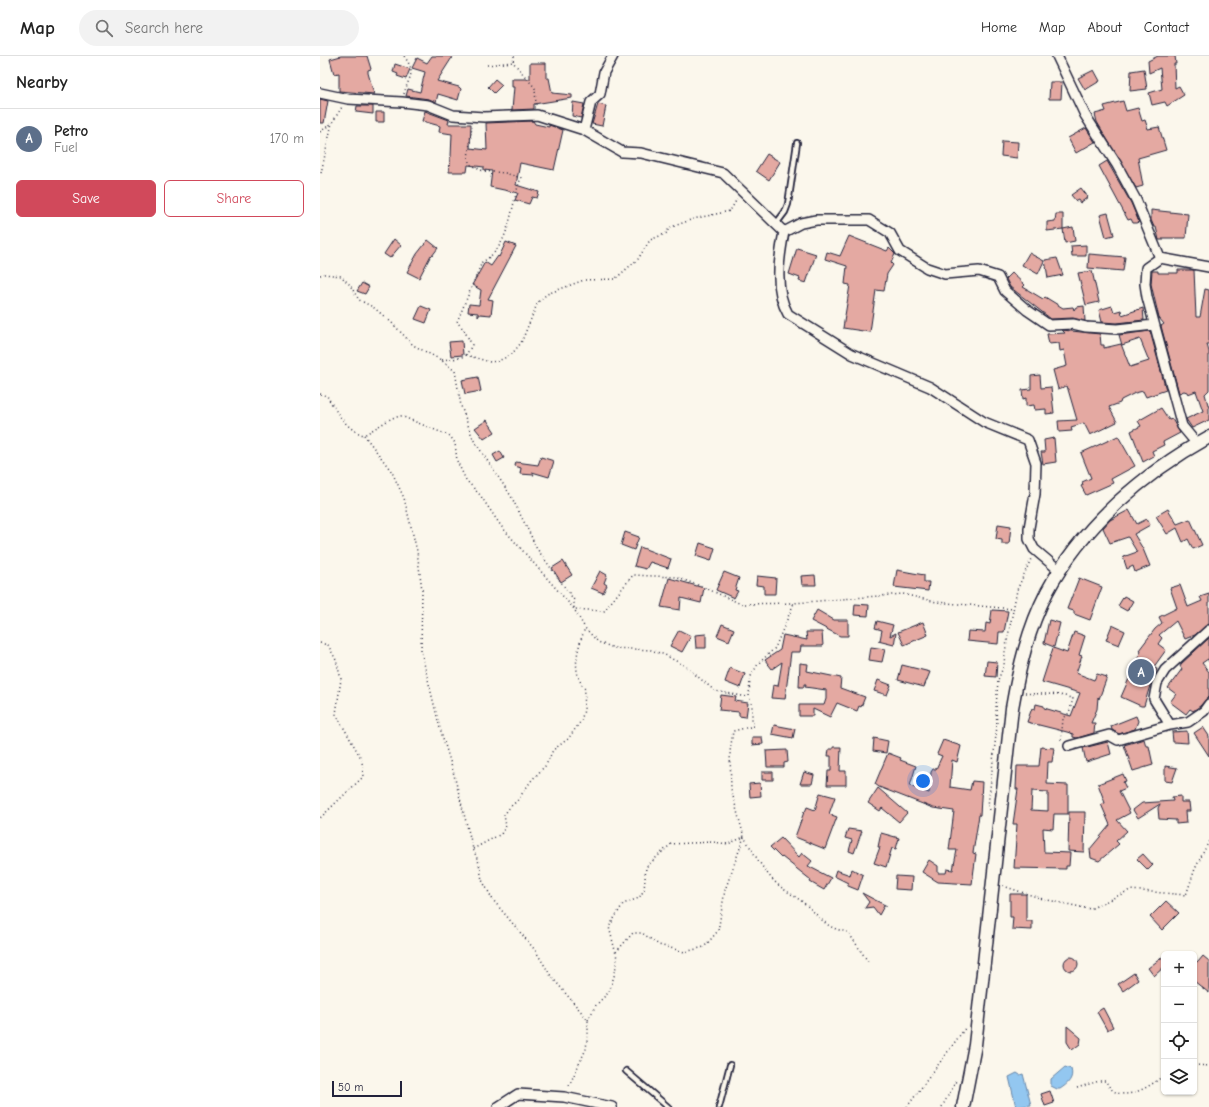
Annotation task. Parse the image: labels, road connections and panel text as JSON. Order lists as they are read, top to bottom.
{
  "scale_bar": "50 m",
  "page": {
    "header": "Map",
    "search": "Search here",
    "nav": [
      "Home",
      "Map",
      "About",
      "Contact"
    ],
    "heading": "Nearby",
    "list": [
      {
        "mark": "A",
        "name": "Petro",
        "note": "Fuel",
        "value": "170 m"
      }
    ],
    "buttons": ["Save", "Share"],
    "pins": "A",
    "map_buttons": ["+", "−"],
    "scale": "50 m"
  }
}
